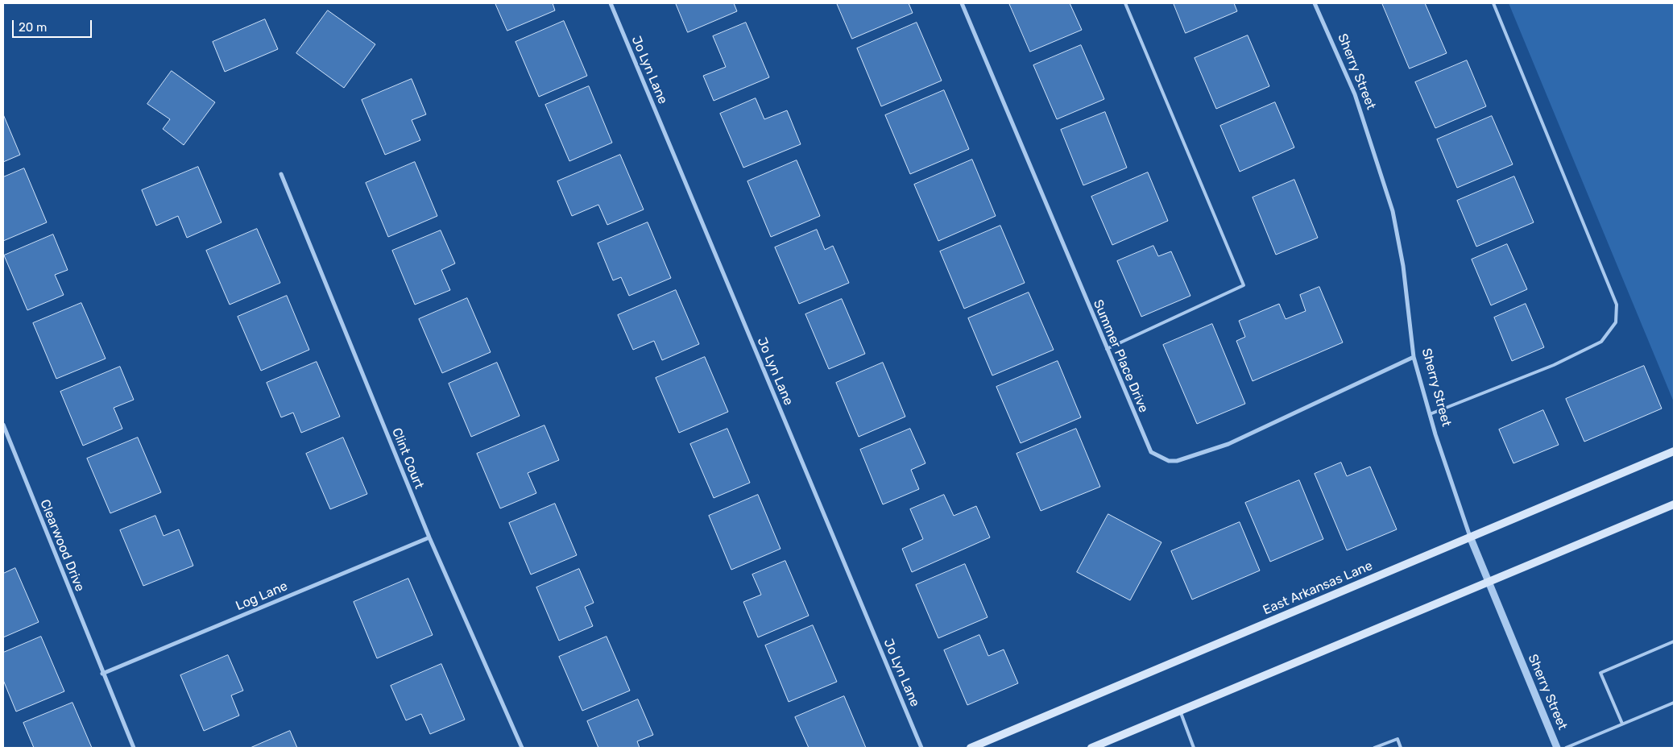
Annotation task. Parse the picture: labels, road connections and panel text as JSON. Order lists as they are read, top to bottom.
{
  "streets": {
    "main road": ["East Arkansas Lane"],
    "street": [
      "Jo Lyn Lane",
      "Sherry Street",
      "Summer Place Drive",
      "Clint Court",
      "Clearwood Drive",
      "Log Lane"
    ]
  },
  "crossings": [
    ["Sherry Street", "Summer Place Drive"],
    ["Sherry Street", "East Arkansas Lane"],
    ["Clint Court", "Log Lane"],
    ["Clearwood Drive", "Log Lane"]
  ],
  "scale_bar": "20 m"
}
